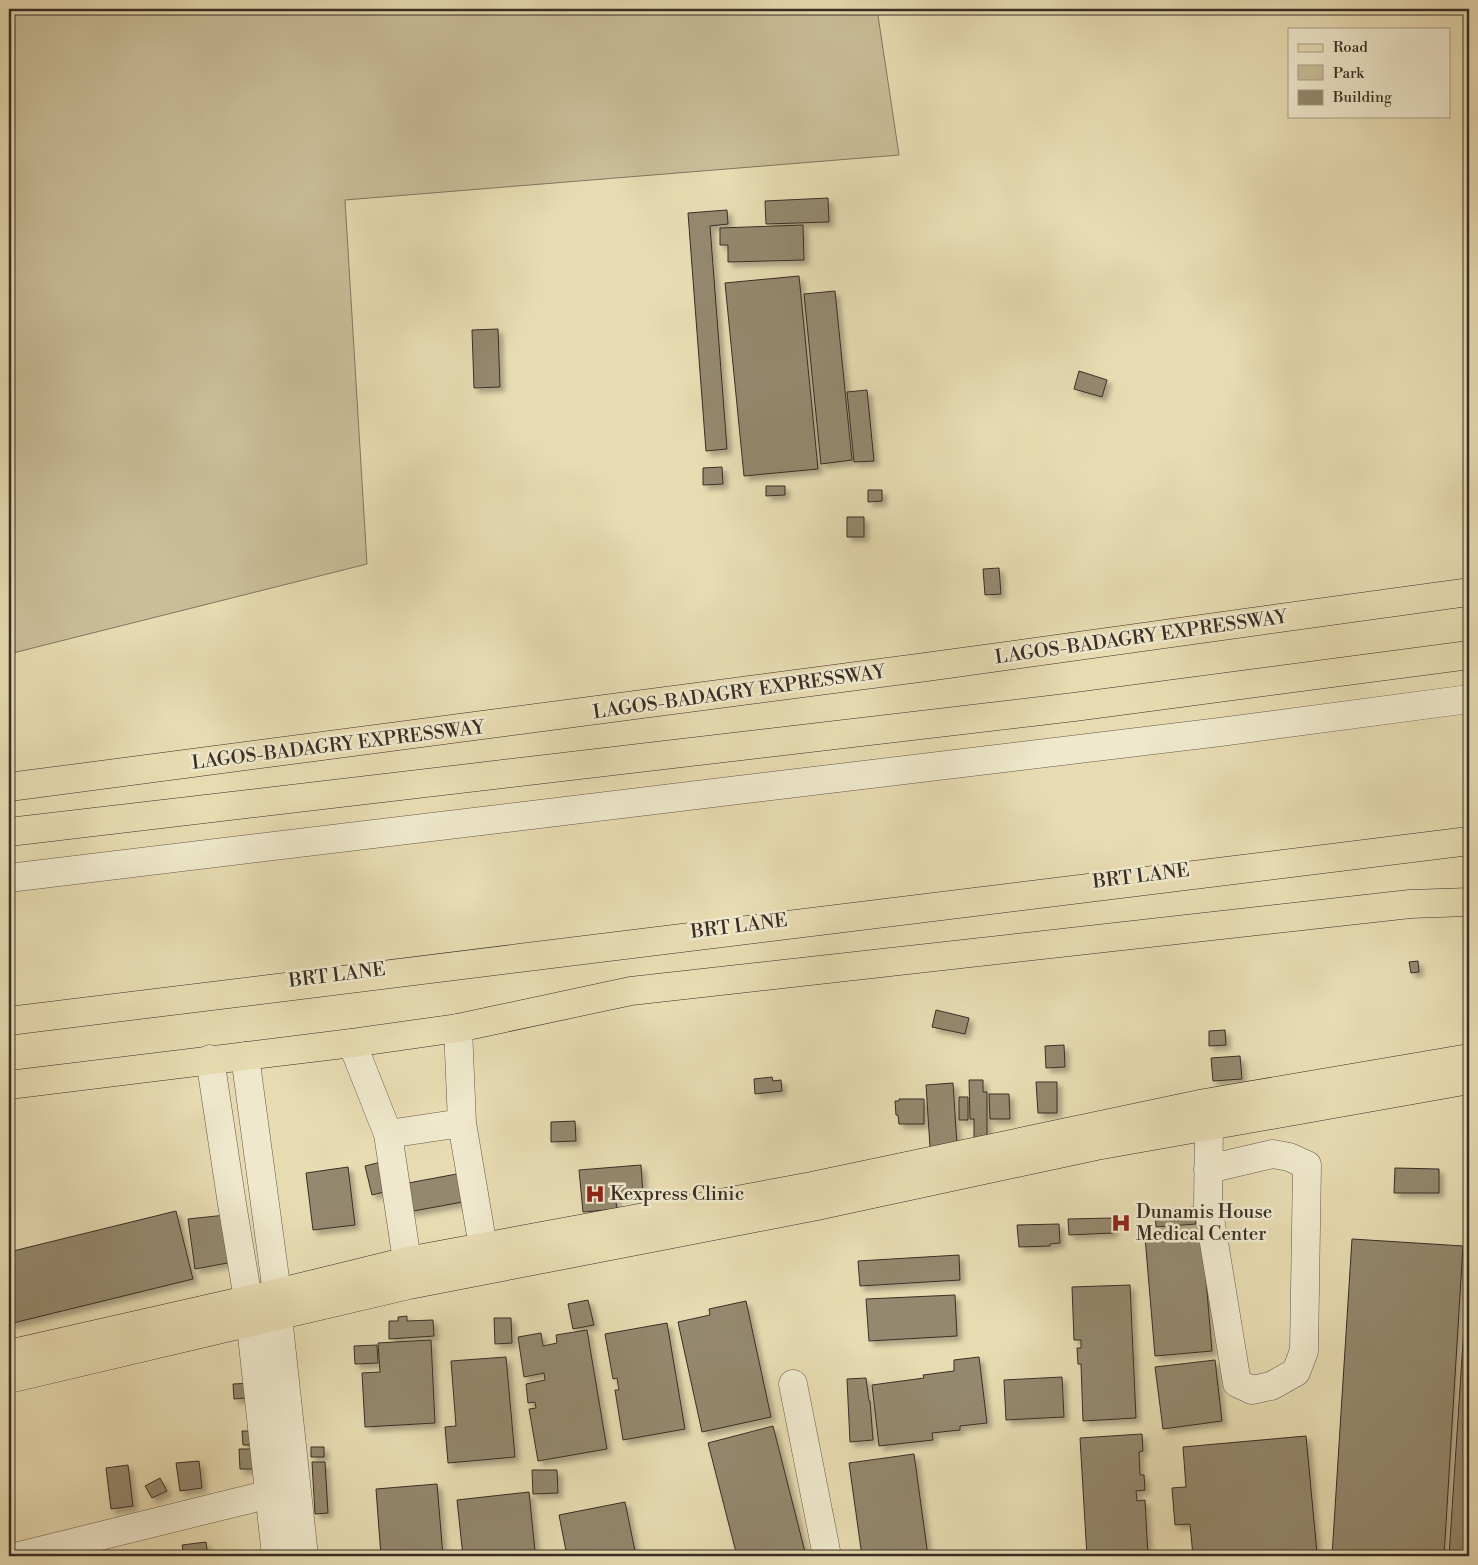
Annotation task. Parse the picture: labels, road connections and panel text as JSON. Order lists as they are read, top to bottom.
{
  "streets": {
    "main road": ["LAGOS-BADAGRY EXPRESSWAY"],
    "street": ["BRT LANE"]
  },
  "places": {
    "hospital": ["Kexpress Clinic", "Dunamis House Medical Center"]
  },
  "legend": ["Road", "Park", "Building"]
}
